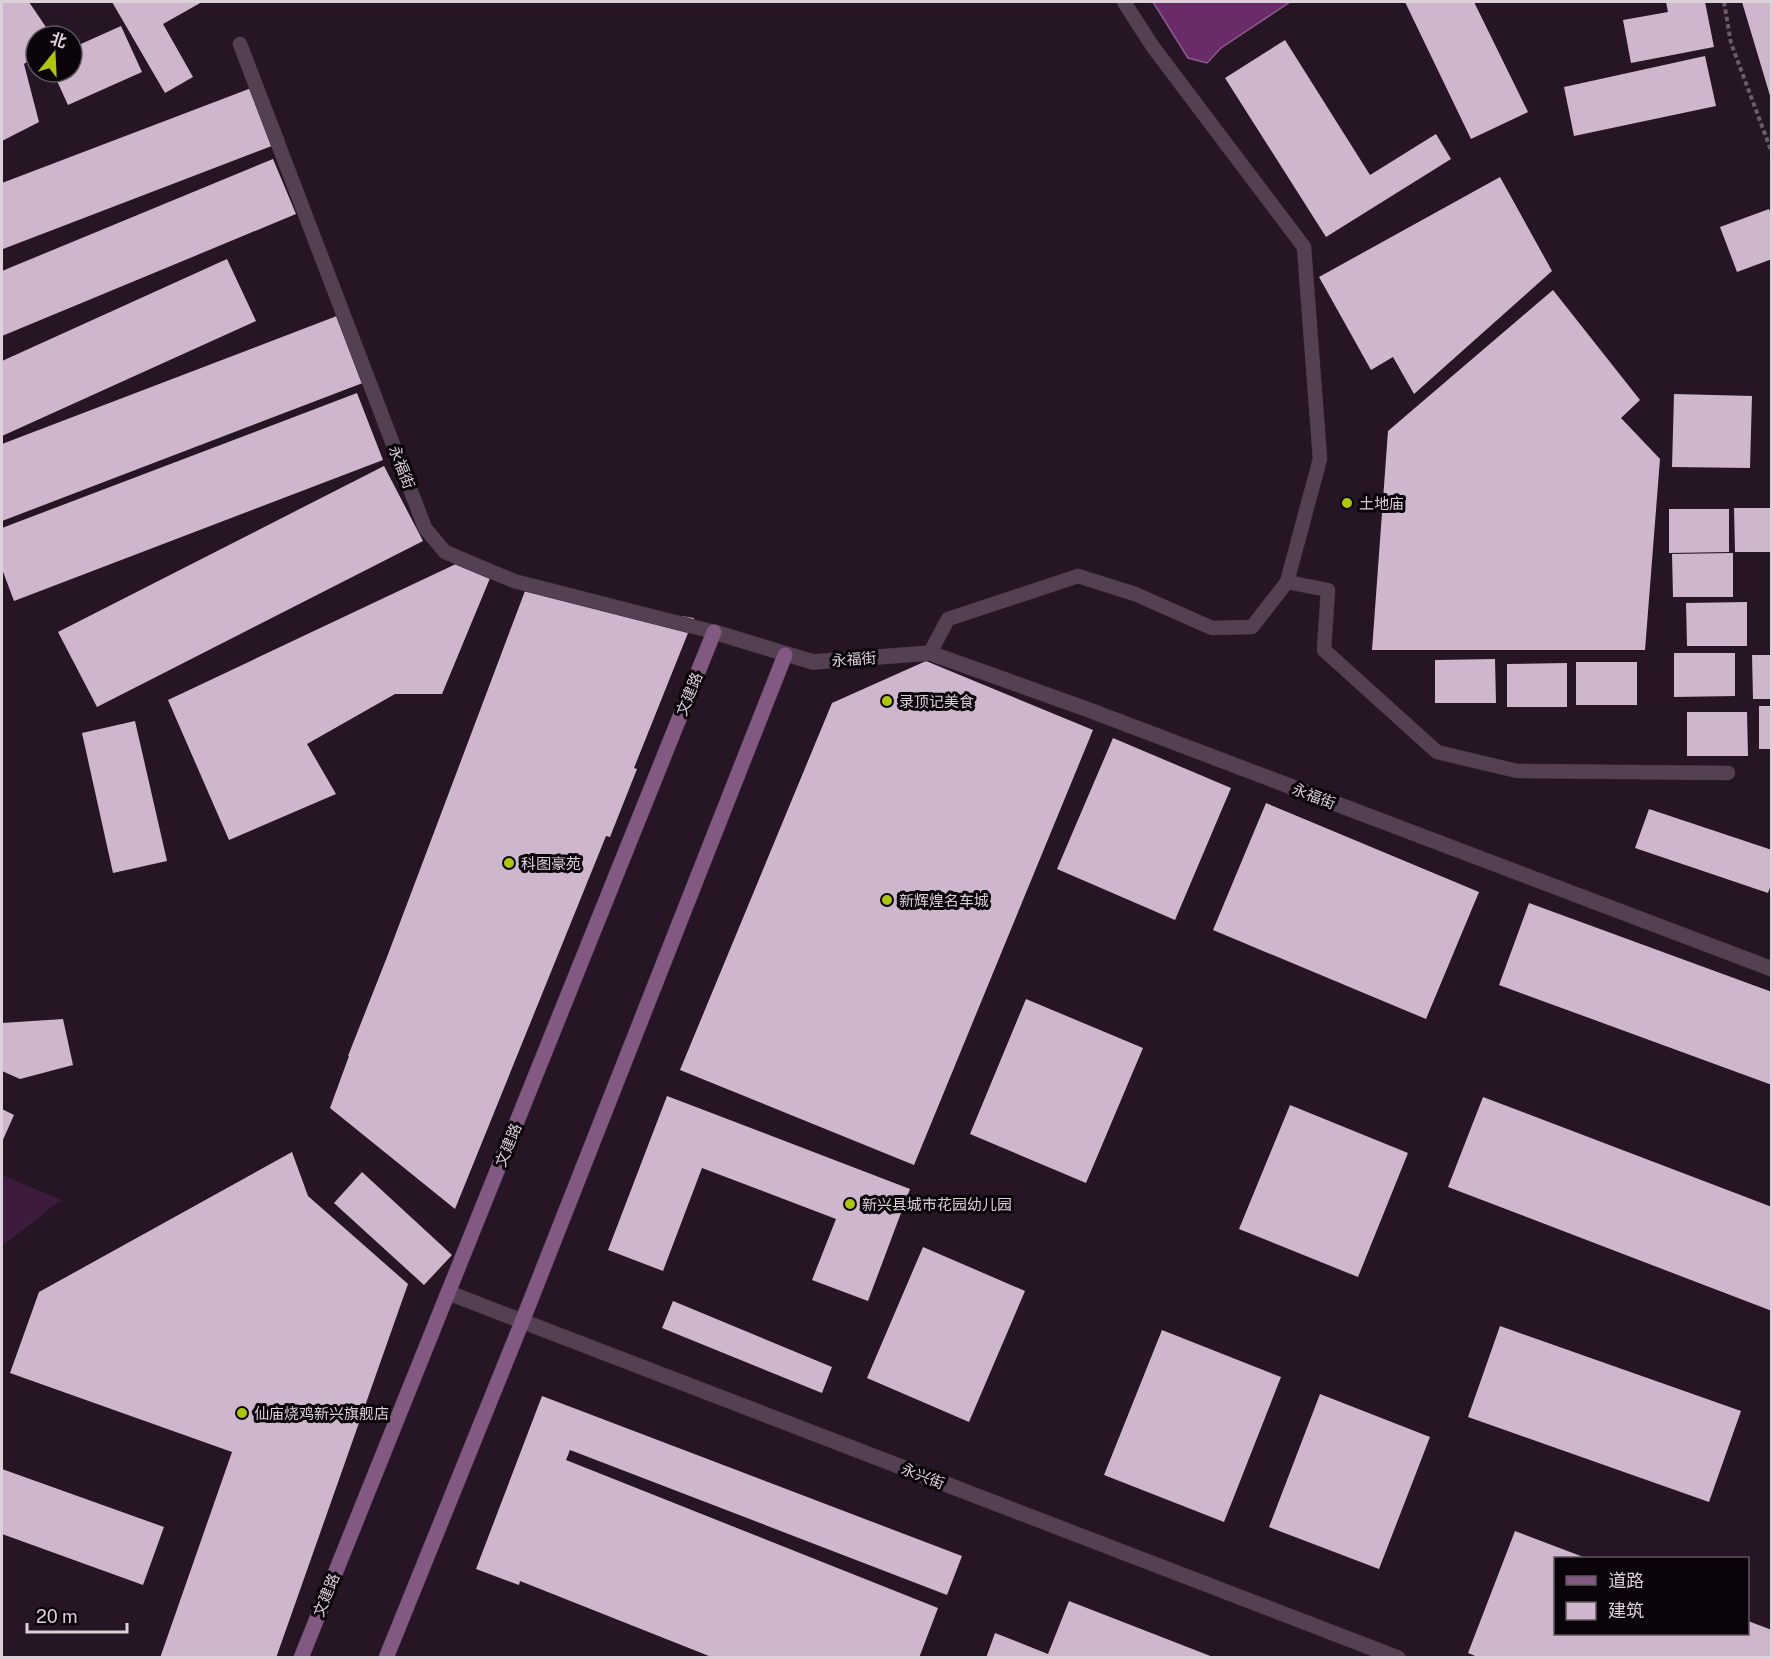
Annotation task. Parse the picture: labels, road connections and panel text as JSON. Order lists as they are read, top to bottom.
{
  "streets": {
    "main road": ["文建路"],
    "street": ["永福街", "永兴街"]
  },
  "crossings": [
    ["永福街", "文建路"],
    ["文建路", "永兴街"]
  ],
  "places": [
    "土地庙",
    "录顶记美食",
    "科图豪苑",
    "新辉煌名车城",
    "新兴县城市花园幼儿园",
    "仙庙烧鸡新兴旗舰店"
  ],
  "legend": ["道路", "建筑"],
  "scale_bar": "20 m",
  "north": "top"
}
